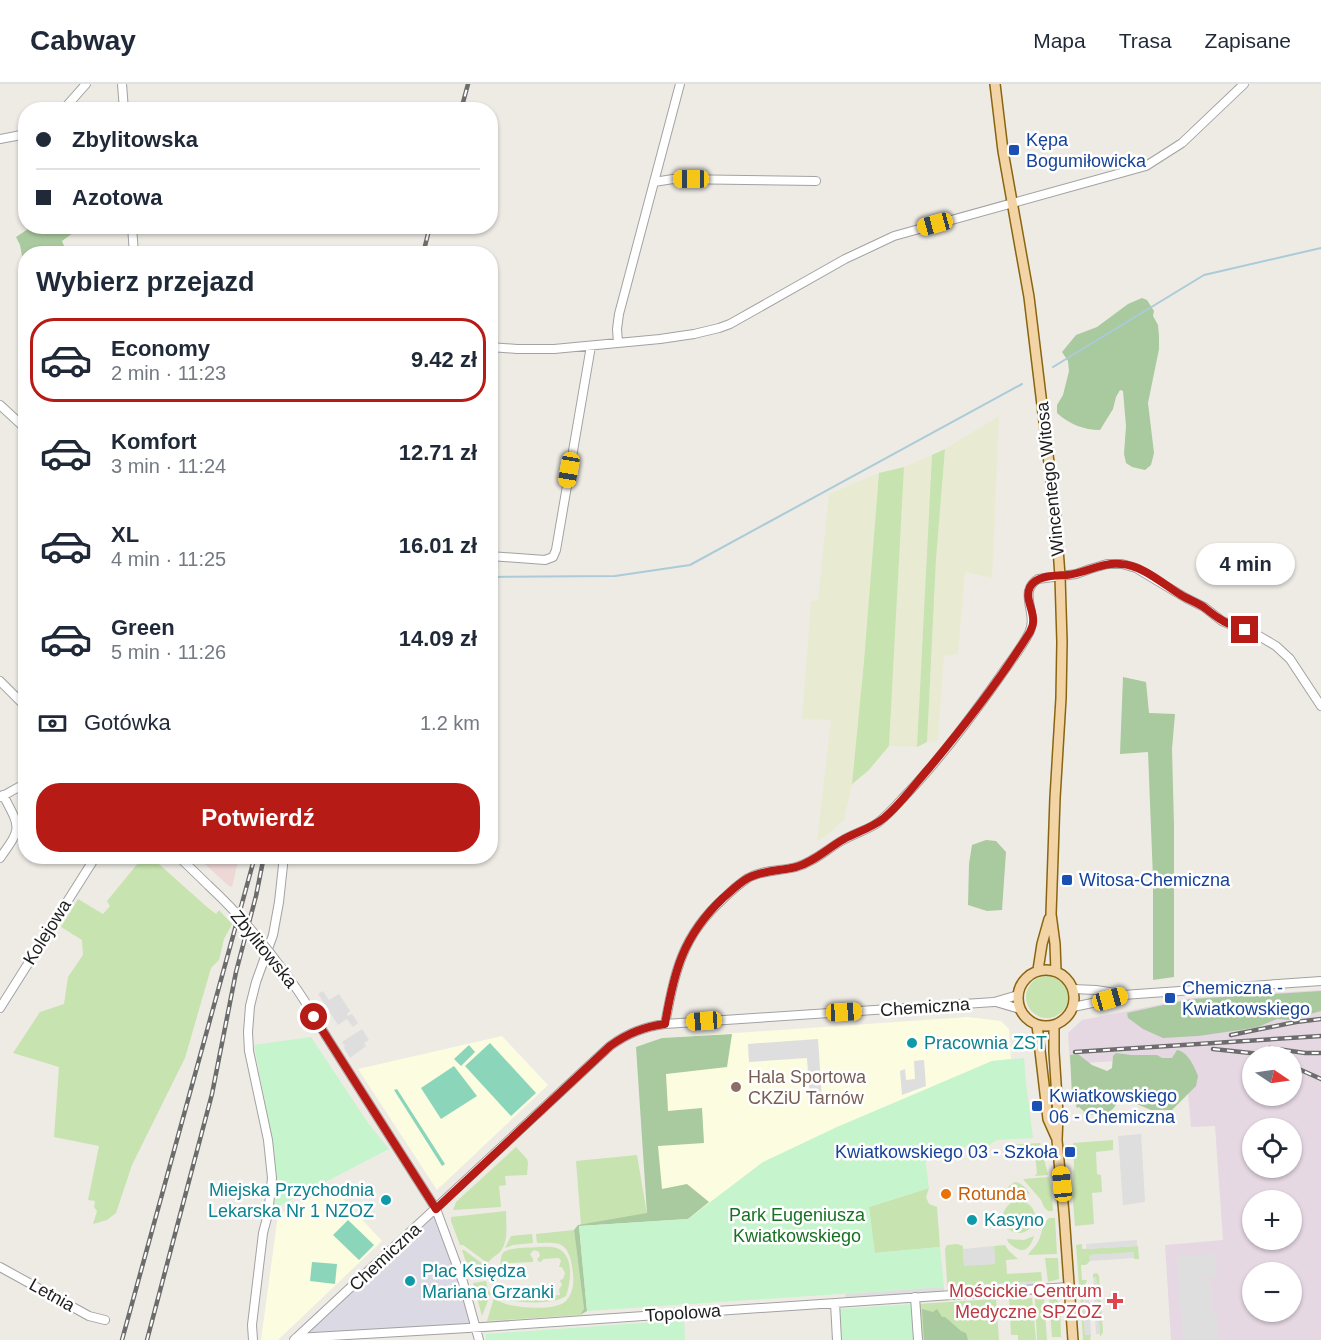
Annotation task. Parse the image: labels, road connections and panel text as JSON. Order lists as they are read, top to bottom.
{
  "streets": {
    "main road": ["Wincentego Witosa"],
    "street": [
      "Kolejowa",
      "Zbylitowska",
      "Chemiczna",
      "Letnia",
      "Topolowa"
    ]
  },
  "crossings": [
    ["Wincentego Witosa", "Chemiczna"],
    ["Zbylitowska", "Chemiczna"],
    ["Zbylitowska", "Topolowa"],
    ["Chemiczna", "Topolowa"]
  ],
  "parks": ["Park Eugeniusza Kwiatkowskiego"],
  "places": {
    "transit": [
      "Kępa Bogumiłowicka",
      "Witosa-Chemiczna",
      "Chemiczna - Kwiatkowskiego",
      "Kwiatkowskiego 06 - Chemiczna",
      "Kwiatkowskiego 03 - Szkoła"
    ],
    "other": [
      "Pracownia ZST",
      "Hala Sportowa CKZiU Tarnów",
      "Rotunda",
      "Miejska Przychodnia Lekarska Nr 1 NZOZ",
      "Kasyno",
      "Plac Księdza Mariana Grzanki"
    ],
    "health": ["Mościckie Centrum Medyczne SPZOZ"]
  },
  "north": "right",
  "page": {
    "header": "Cabway",
    "nav": ["Mapa", "Trasa", "Zapisane"],
    "banner": ["Zbylitowska", "Azotowa"],
    "heading": "Wybierz przejazd",
    "list": [
      {
        "name": "Economy",
        "note": "2 min · 11:23",
        "value": "9.42 zł"
      },
      {
        "name": "Komfort",
        "note": "3 min · 11:24",
        "value": "12.71 zł"
      },
      {
        "name": "XL",
        "note": "4 min · 11:25",
        "value": "16.01 zł"
      },
      {
        "name": "Green",
        "note": "5 min · 11:26",
        "value": "14.09 zł"
      }
    ],
    "bubble": "4 min",
    "pay": ["Gotówka", "1.2 km"],
    "buttons": "Potwierdź",
    "map_buttons": ["+", "−"]
  }
}
